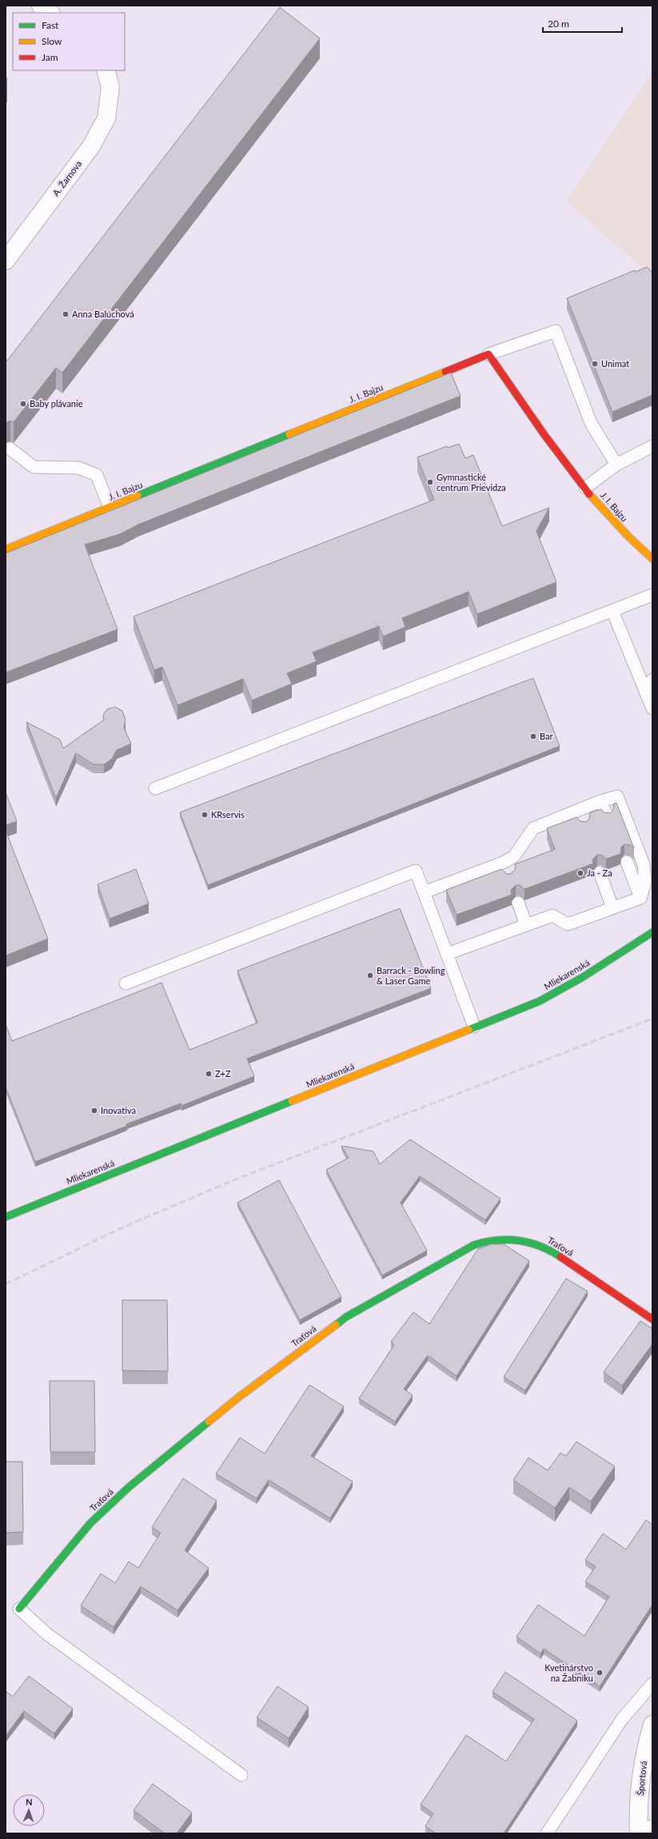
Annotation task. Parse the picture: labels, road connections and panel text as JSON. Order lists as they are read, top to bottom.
{
  "streets": {
    "street": [
      "A. Žarnova",
      "J. I. Bajzu",
      "Mliekarenská",
      "Traťová",
      "Športová"
    ]
  },
  "places": [
    "Anna Balúchová",
    "Unimat",
    "Baby plávanie",
    "Gymnastické centrum Prievidza",
    "Bar",
    "KRservis",
    "Ja - Za",
    "Barrack - Bowling & Laser Game",
    "Z+Z",
    "Inovativa",
    "Kvetinárstvo na Žabníku"
  ],
  "legend": ["Fast", "Slow", "Jam"],
  "scale_bar": "20 m",
  "north": "top"
}
